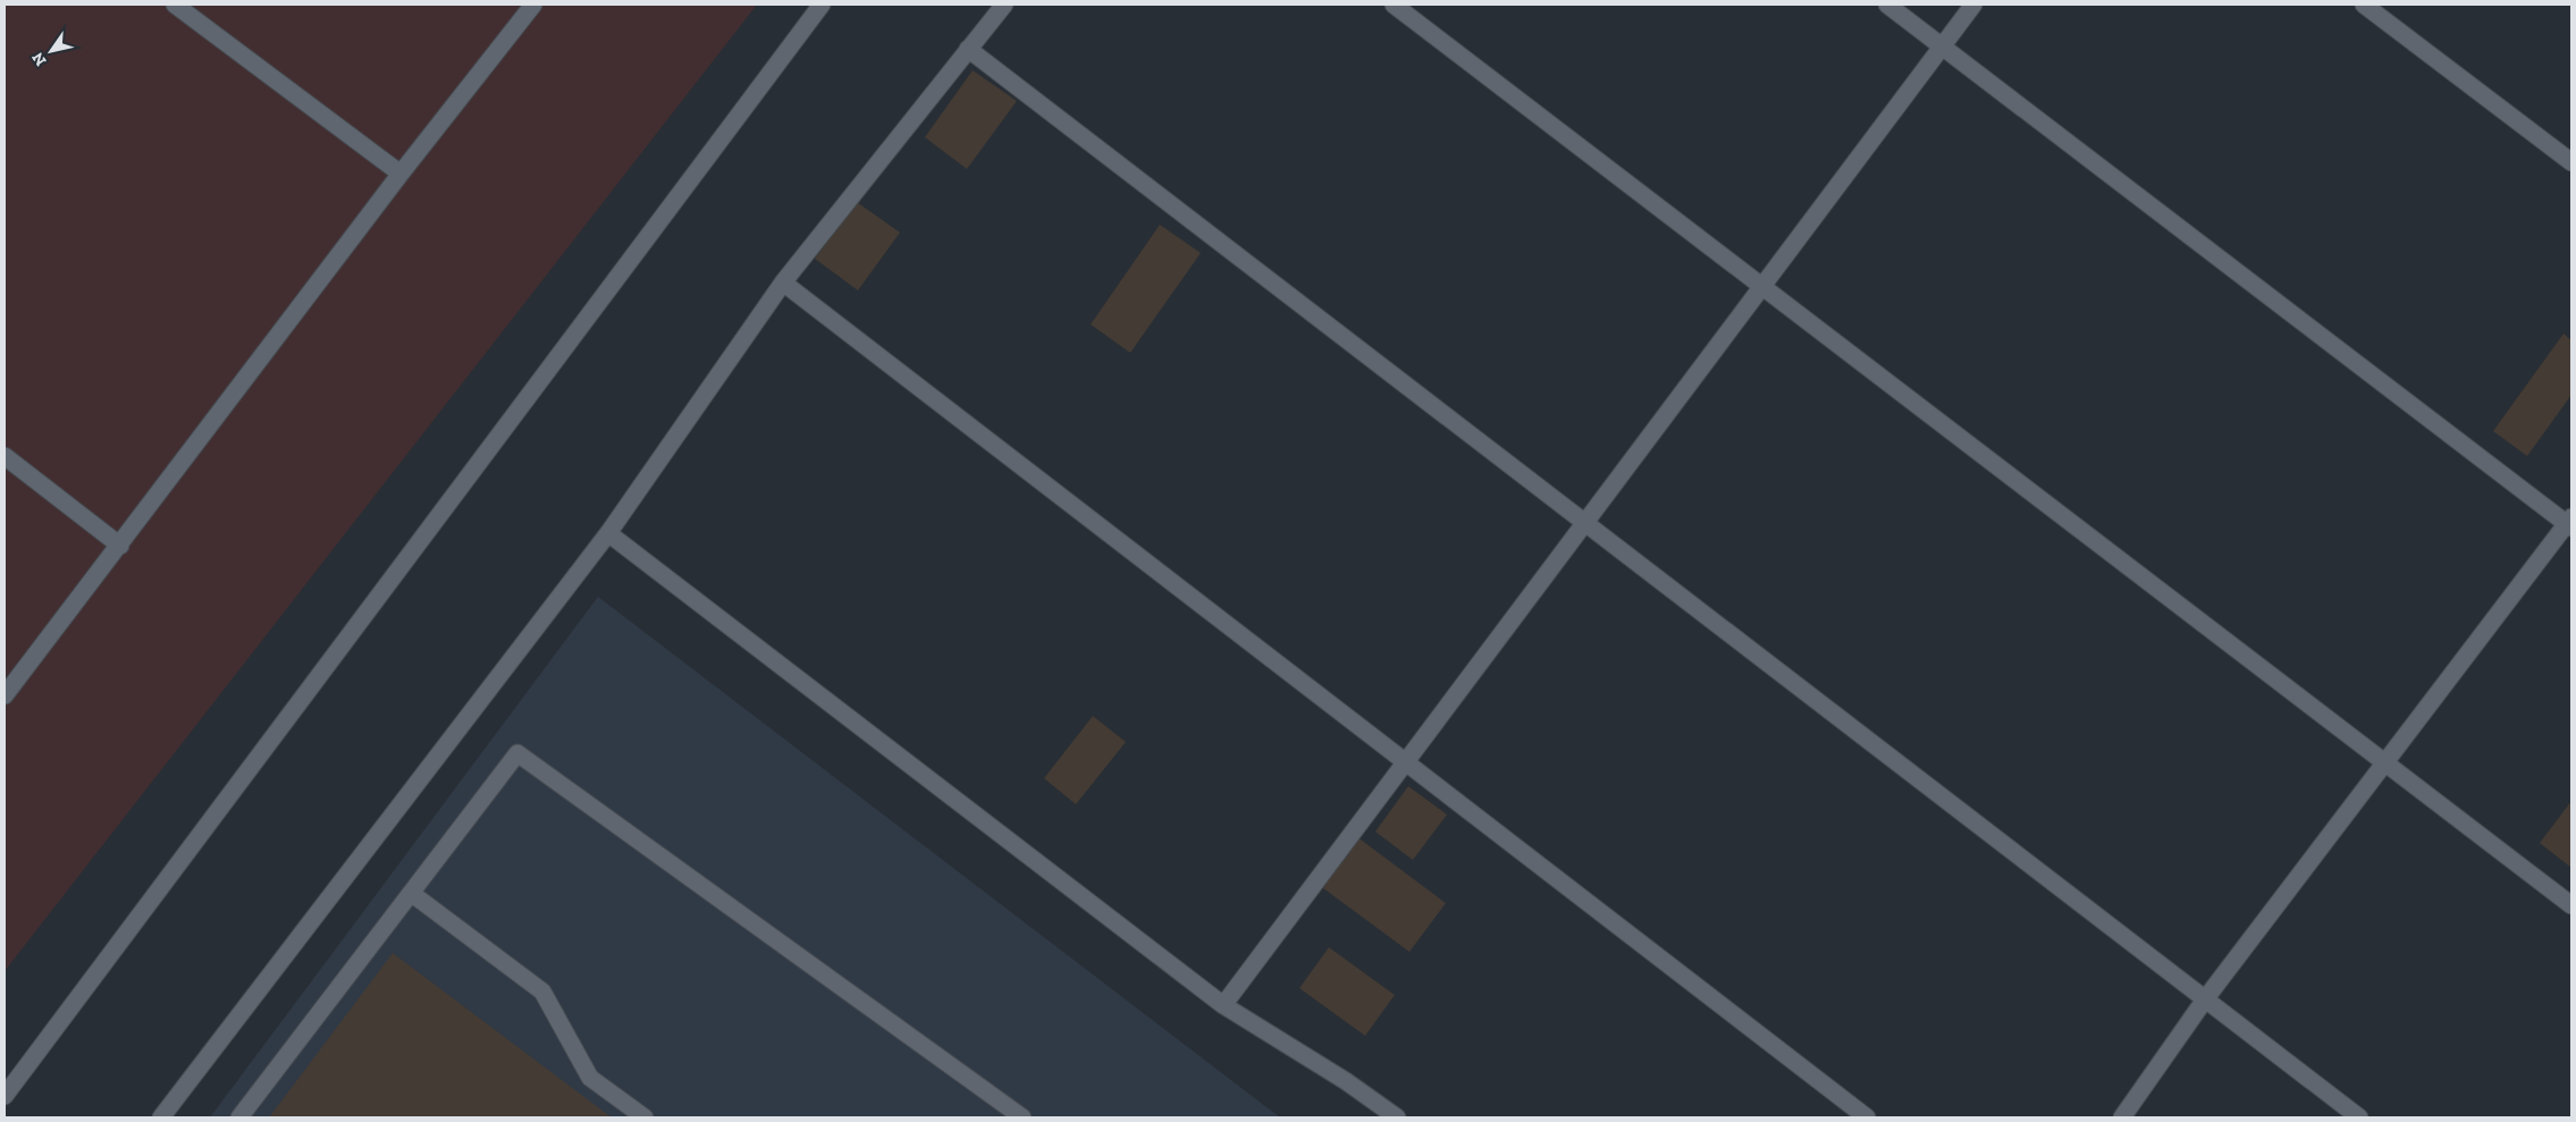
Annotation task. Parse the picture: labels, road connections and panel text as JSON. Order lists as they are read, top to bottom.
{
  "north": "bottom left"
}
